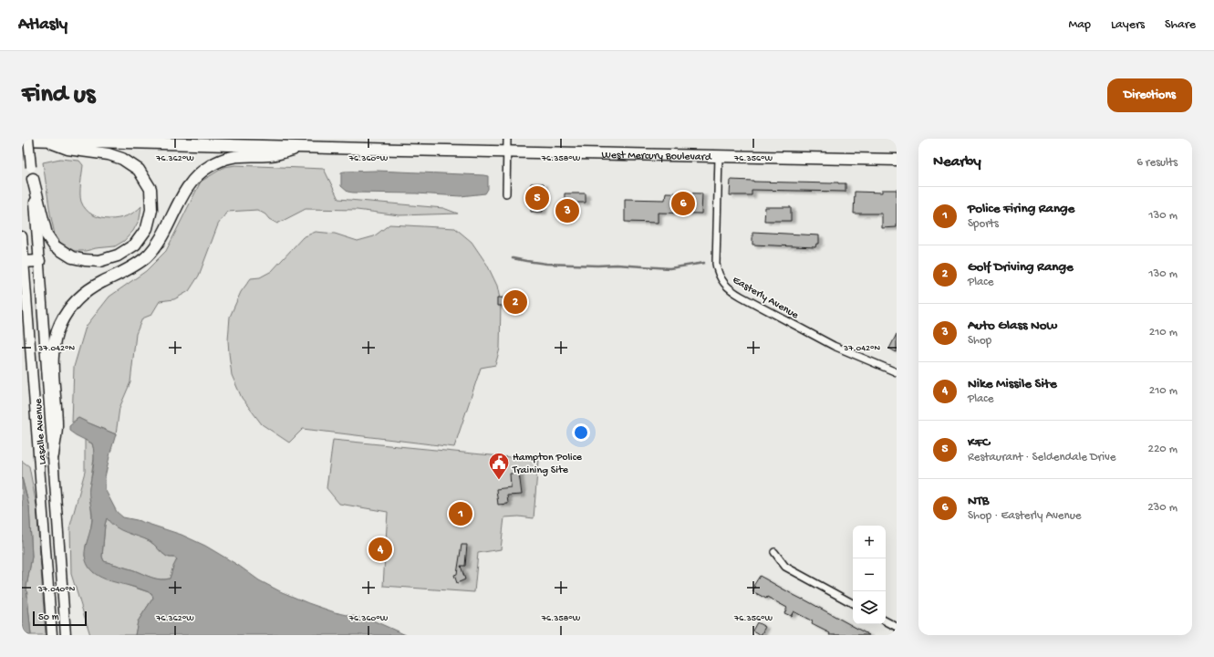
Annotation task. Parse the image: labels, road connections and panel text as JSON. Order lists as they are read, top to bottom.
{
  "streets": {
    "main road": ["West Mercury Boulevard", "Lasalle Avenue"],
    "street": ["Easterly Avenue"]
  },
  "crossings": [
    ["West Mercury Boulevard", "Easterly Avenue"]
  ],
  "places": {
    "public building": ["Hampton Police Training Site"]
  },
  "scale_bar": "50 m",
  "page": {
    "header": "Atlasly",
    "nav": ["Map", "Layers", "Share"],
    "buttons": "Directions",
    "title": "Find us",
    "heading": ["Nearby", "6 results"],
    "pins": [
      "5",
      "6",
      "3",
      "2",
      "1",
      "4"
    ],
    "list": [
      {
        "mark": "1",
        "name": "Police Firing Range",
        "note": "Sports",
        "value": "130 m"
      },
      {
        "mark": "2",
        "name": "Golf Driving Range",
        "note": "Place",
        "value": "130 m"
      },
      {
        "mark": "3",
        "name": "Auto Glass Now",
        "note": "Shop",
        "value": "210 m"
      },
      {
        "mark": "4",
        "name": "Nike Missile Site",
        "note": "Place",
        "value": "210 m"
      },
      {
        "mark": "5",
        "name": "KFC",
        "note": "Restaurant · Seldendale Drive",
        "value": "220 m"
      },
      {
        "mark": "6",
        "name": "NTB",
        "note": "Shop · Easterly Avenue",
        "value": "230 m"
      }
    ],
    "map_buttons": ["+", "−"],
    "scale": "50 m"
  },
  "coordinates": [
    "76.362°W",
    "76.360°W",
    "76.358°W",
    "76.356°W",
    "37.042°N",
    "37.040°N"
  ]
}
